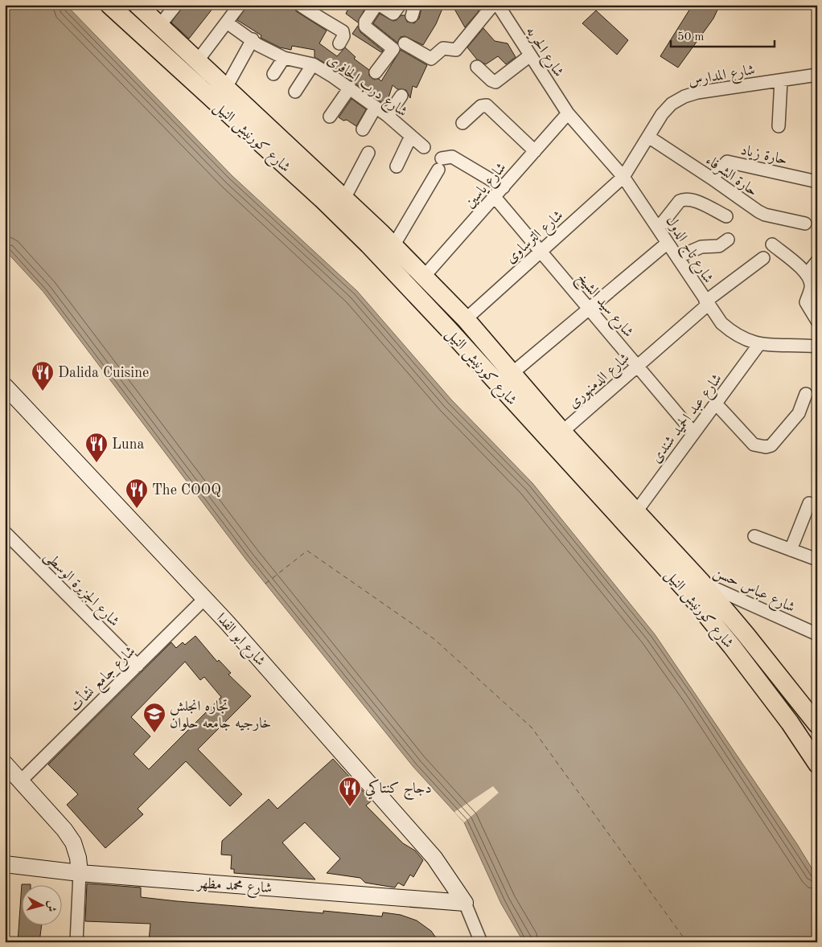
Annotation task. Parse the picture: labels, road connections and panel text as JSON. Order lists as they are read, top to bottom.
{
  "streets": {
    "main road": ["شارع كورنيش النيل"],
    "street": [
      "شارع الحريه",
      "شارع المدارس",
      "شارع درب الحافرى",
      "حارة زياد",
      "حارة الشرفاء",
      "شارع ياسين",
      "شارع الترساوى",
      "شارع تاج الدول",
      "شارع سيد الشيخ",
      "شارع الدمنهورى",
      "شارع عبد الحميد شندى",
      "شارع الجزيرة الوسطى",
      "شارع عباس حسن",
      "شارع ابو الفدا",
      "شارع جامع نشأت",
      "شارع محمد مظهر"
    ]
  },
  "crossings": [
    ["شارع الحريه", "شارع ياسين"],
    ["شارع الحريه", "شارع تاج الدول"],
    ["شارع المدارس", "حارة الشرفاء"],
    ["شارع المدارس", "شارع الترساوى"],
    ["شارع المدارس", "شارع تاج الدول"],
    ["شارع كورنيش النيل", "شارع ياسين"],
    ["شارع كورنيش النيل", "شارع الترساوى"],
    ["شارع كورنيش النيل", "شارع الدمنهورى"],
    ["شارع كورنيش النيل", "شارع عبد الحميد شندى"],
    ["شارع كورنيش النيل", "شارع عباس حسن"],
    ["حارة زياد", "حارة الشرفاء"],
    ["شارع ياسين", "شارع تاج الدول"],
    ["شارع ياسين", "شارع سيد الشيخ"],
    ["شارع الترساوى", "شارع تاج الدول"],
    ["شارع الترساوى", "شارع سيد الشيخ"],
    ["شارع تاج الدول", "شارع الدمنهورى"],
    ["شارع تاج الدول", "شارع عبد الحميد شندى"],
    ["شارع سيد الشيخ", "شارع الدمنهورى"],
    ["شارع سيد الشيخ", "شارع عبد الحميد شندى"],
    ["شارع الجزيرة الوسطى", "شارع جامع نشأت"],
    ["شارع ابو الفدا", "شارع جامع نشأت"],
    ["شارع ابو الفدا", "شارع محمد مظهر"]
  ],
  "places": {
    "restaurant": [
      "Dalida Cuisine",
      "Luna",
      "The COOQ",
      "دجاج كنتاكي"
    ],
    "school or university": ["تجاره انجلش خارجيه جامعه حلوان"]
  },
  "scale_bar": "50 m",
  "north": "right"
}
